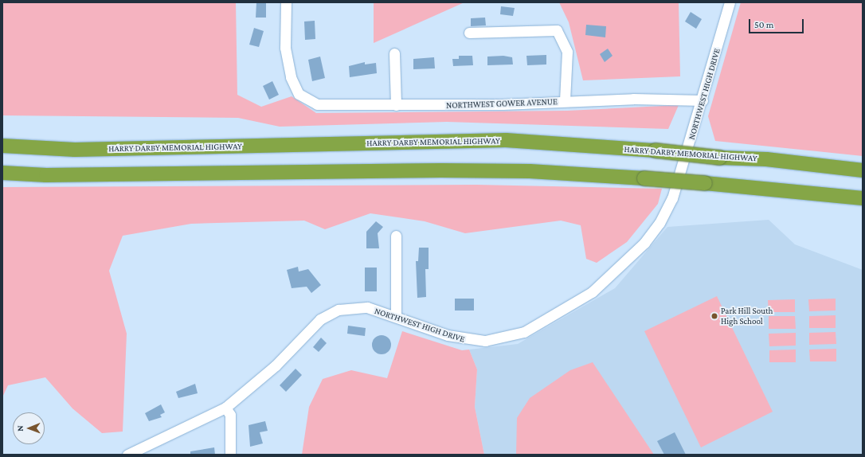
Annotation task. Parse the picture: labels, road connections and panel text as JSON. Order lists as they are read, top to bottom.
{
  "streets": {
    "highway": ["HARRY DARBY MEMORIAL HIGHWAY"],
    "street": ["NORTHWEST HIGH DRIVE", "NORTHWEST GOWER AVENUE"]
  },
  "crossings": [
    ["NORTHWEST HIGH DRIVE", "NORTHWEST GOWER AVENUE"]
  ],
  "places": ["Park Hill South High School"],
  "scale_bar": "50 m",
  "north": "left"
}
